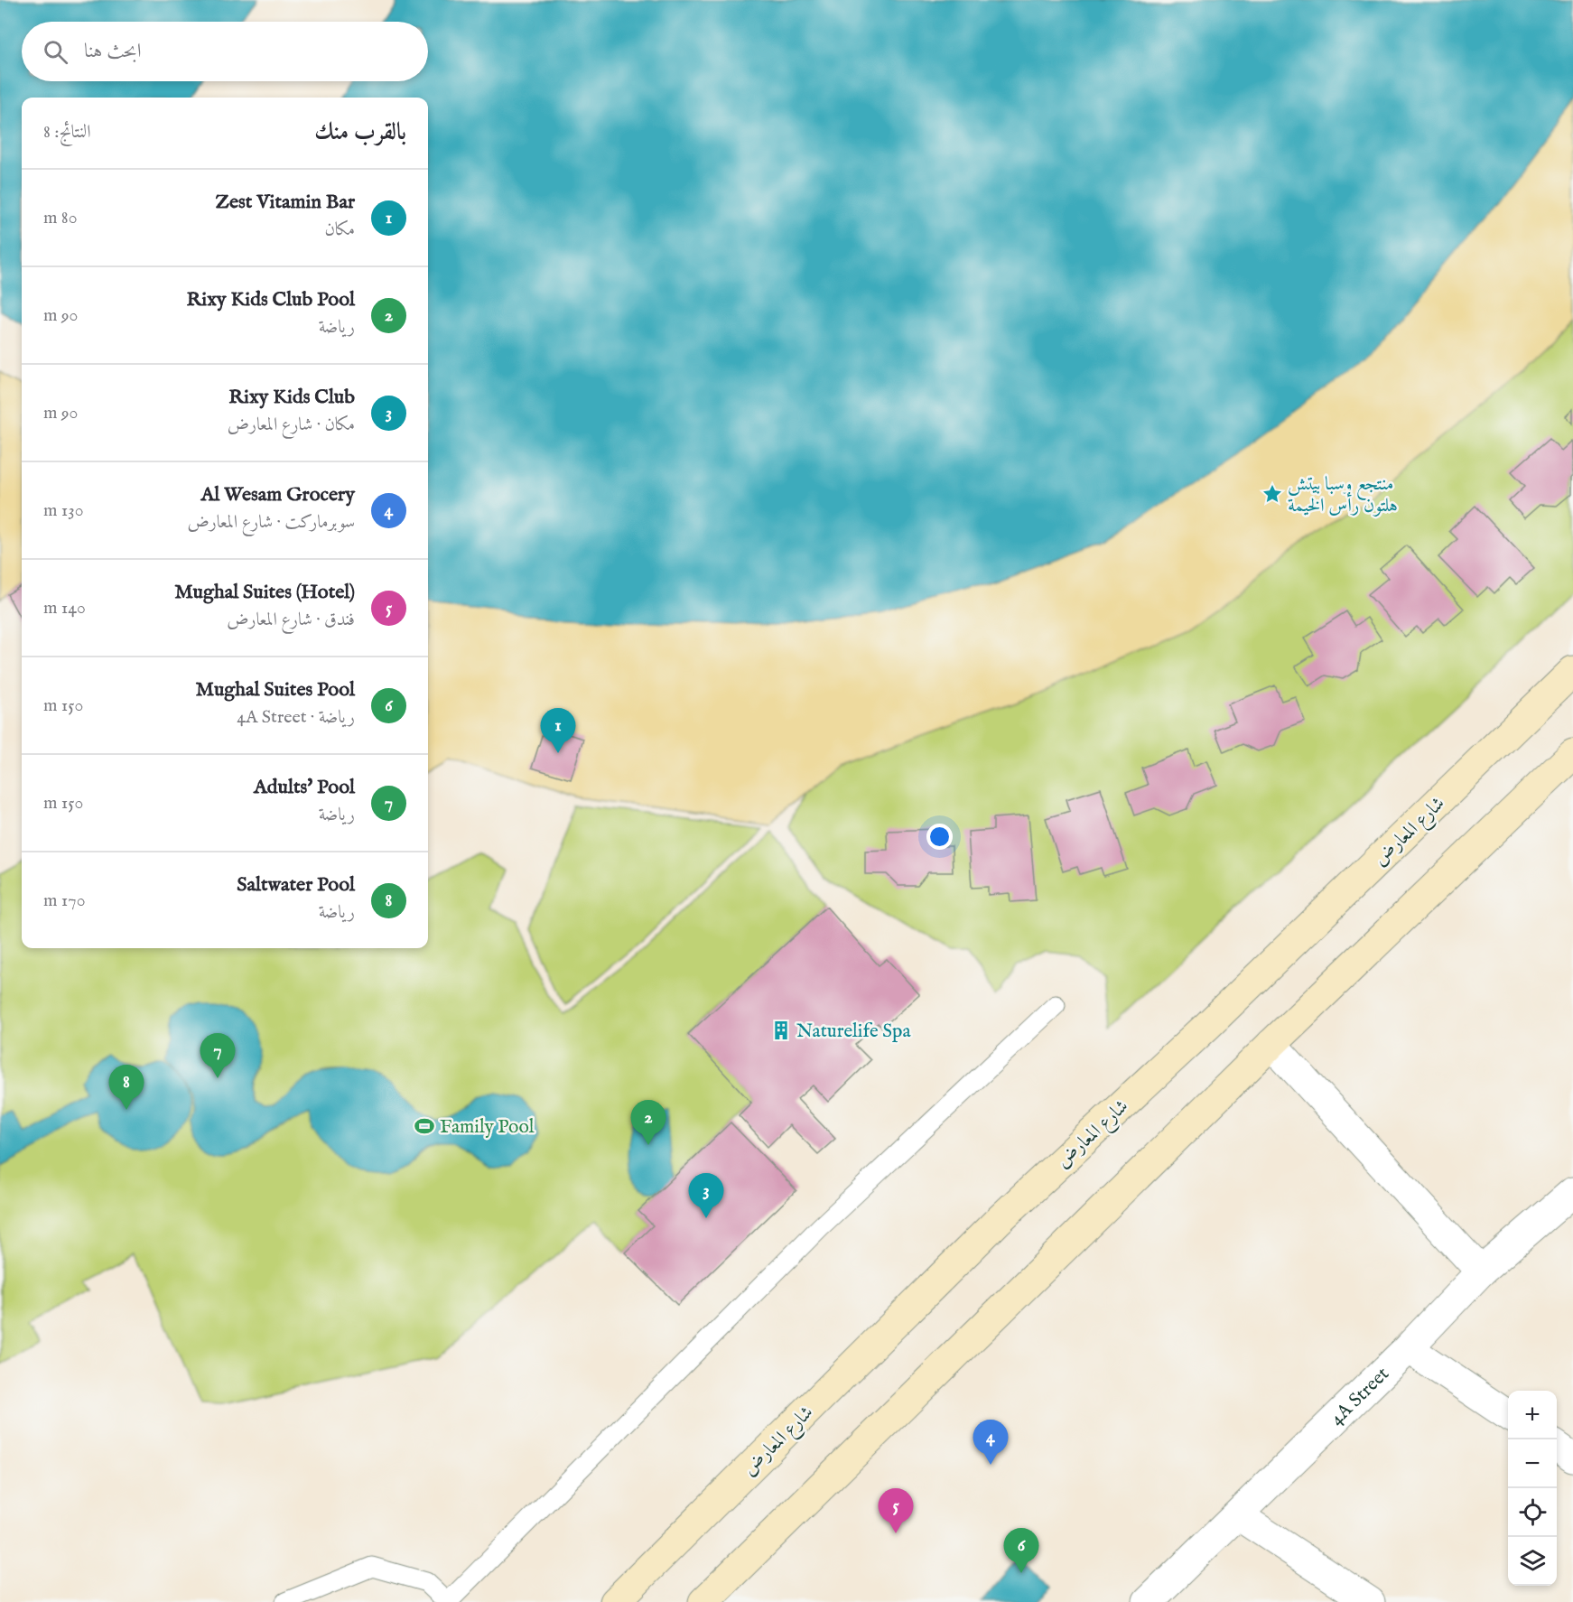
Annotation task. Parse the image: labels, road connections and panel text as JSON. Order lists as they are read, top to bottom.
{
  "streets": {
    "street": ["شارع المعارض", "4A Street"]
  },
  "places": {
    "place": ["منتجع وسبا بيتش هلتون رأس الخيمة"],
    "building": ["Naturelife Spa"],
    "sports": ["Family Pool"]
  },
  "page": {
    "search": "ابحث هنا",
    "heading": ["بالقرب منك", "النتائج: 8"],
    "list": [
      {
        "mark": "1",
        "name": "Zest Vitamin Bar",
        "note": "مكان",
        "value": "80 m"
      },
      {
        "mark": "2",
        "name": "Rixy Kids Club Pool",
        "note": "رياضة",
        "value": "90 m"
      },
      {
        "mark": "3",
        "name": "Rixy Kids Club",
        "note": "مكان · شارع المعارض",
        "value": "90 m"
      },
      {
        "mark": "4",
        "name": "Al Wesam Grocery",
        "note": "سوبرماركت · شارع المعارض",
        "value": "130 m"
      },
      {
        "mark": "5",
        "name": "Mughal Suites (Hotel)",
        "note": "فندق · شارع المعارض",
        "value": "140 m"
      },
      {
        "mark": "6",
        "name": "Mughal Suites Pool",
        "note": "رياضة · 4A Street",
        "value": "150 m"
      },
      {
        "mark": "7",
        "name": "Adults' Pool",
        "note": "رياضة",
        "value": "150 m"
      },
      {
        "mark": "8",
        "name": "Saltwater Pool",
        "note": "رياضة",
        "value": "170 m"
      }
    ],
    "pins": [
      "1",
      "7",
      "8",
      "2",
      "3",
      "4",
      "5",
      "6"
    ],
    "map_buttons": ["+", "−"]
  }
}
